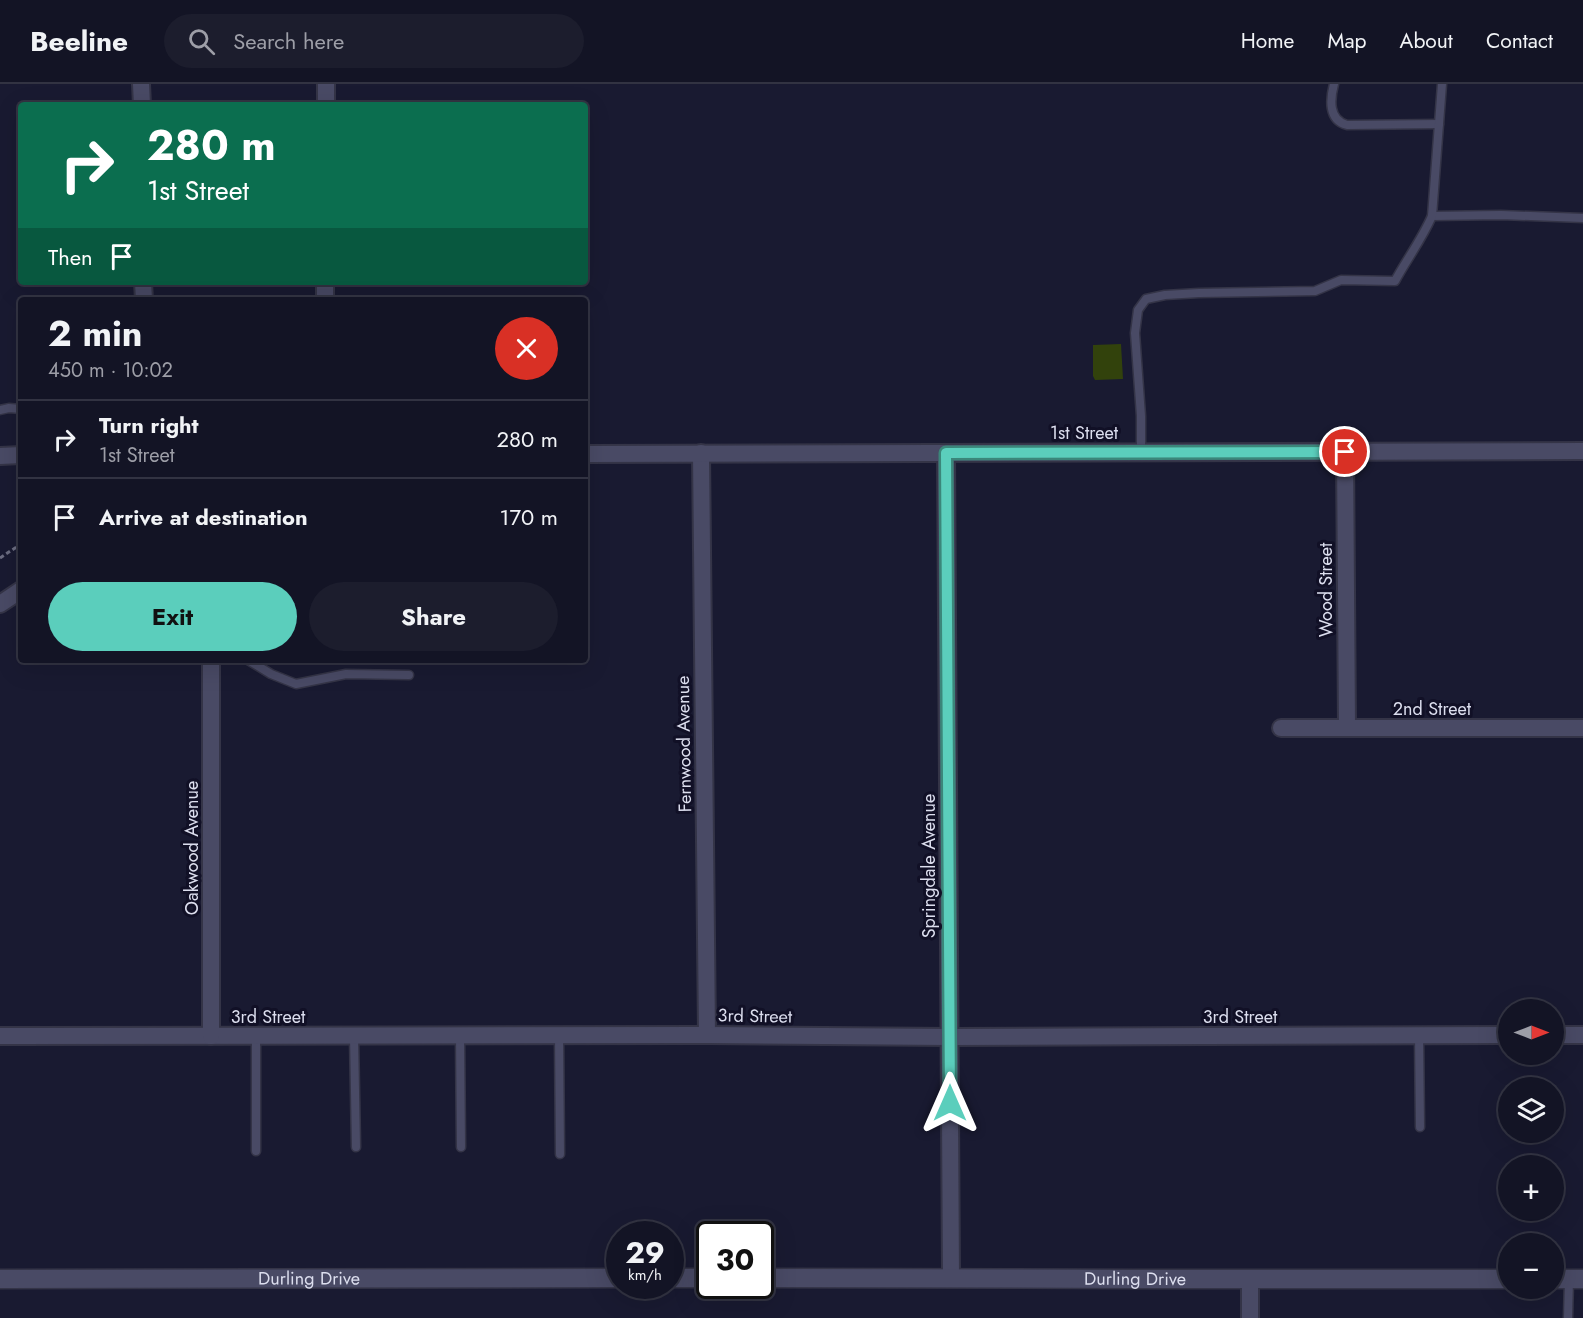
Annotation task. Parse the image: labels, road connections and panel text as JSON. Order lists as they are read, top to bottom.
{
  "streets": {
    "street": [
      "1st Street",
      "Wood Street",
      "2nd Street",
      "Fernwood Avenue",
      "Oakwood Avenue",
      "Springdale Avenue",
      "3rd Street",
      "Durling Drive"
    ]
  },
  "crossings": [
    ["1st Street", "Wood Street"],
    ["1st Street", "Fernwood Avenue"],
    ["1st Street", "Springdale Avenue"],
    ["Wood Street", "2nd Street"],
    ["Fernwood Avenue", "3rd Street"],
    ["Oakwood Avenue", "3rd Street"],
    ["Springdale Avenue", "3rd Street"],
    ["Springdale Avenue", "Durling Drive"]
  ],
  "north": "right",
  "page": {
    "header": "Beeline",
    "search": "Search here",
    "nav": [
      "Home",
      "Map",
      "About",
      "Contact"
    ],
    "turn": ["280 m", "1st Street"],
    "then": "Then",
    "heading": ["2 min", "450 m · 10:02"],
    "list": [
      {
        "name": "Turn right",
        "note": "1st Street",
        "value": "280 m"
      },
      {
        "name": "Arrive at destination",
        "value": "170 m"
      }
    ],
    "buttons": ["Exit", "Share"],
    "map_buttons": ["+", "−"],
    "speed": "29 km/h",
    "limit": "30"
  }
}
